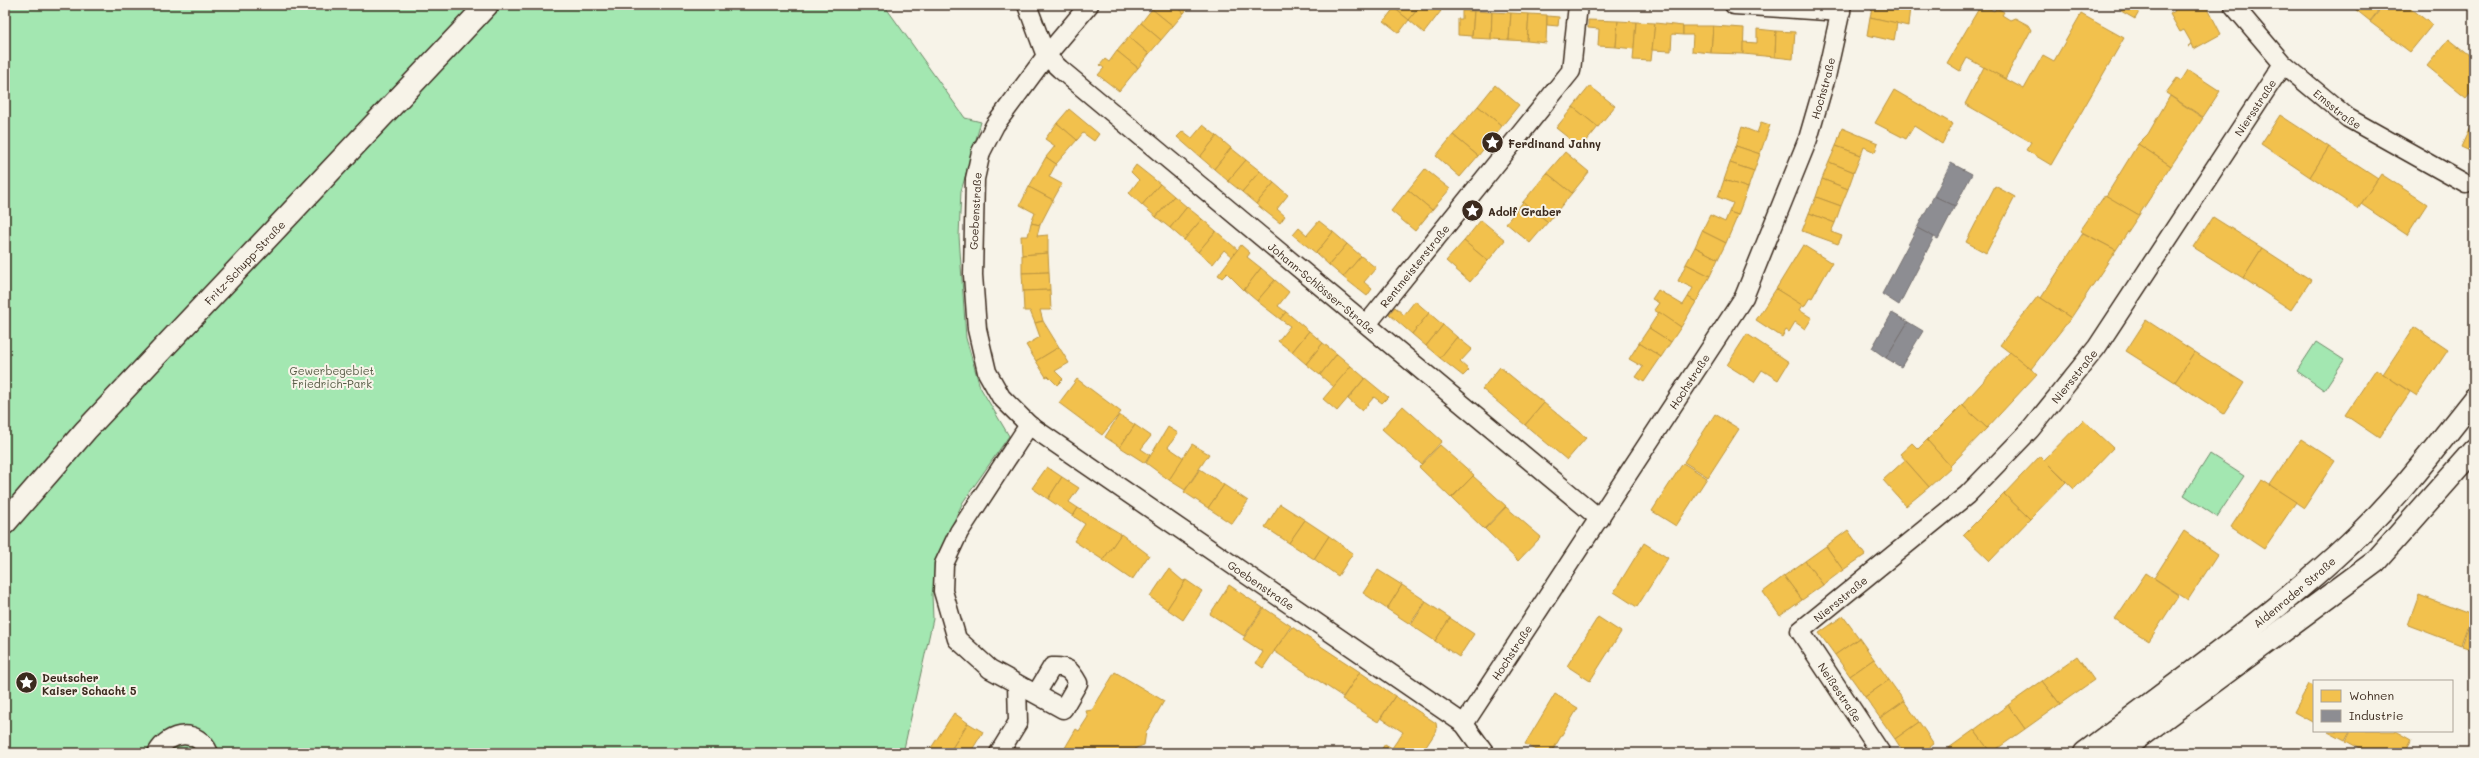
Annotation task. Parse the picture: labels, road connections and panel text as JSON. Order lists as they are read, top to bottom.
{
  "streets": {
    "street": [
      "Hochstraße",
      "Niersstraße",
      "Emsstraße",
      "Goebenstraße",
      "Fritz-Schupp-Straße",
      "Rentmeisterstraße",
      "Johann-Schlösser-Straße",
      "Aldenrader Straße",
      "Neißestraße"
    ]
  },
  "crossings": [
    ["Hochstraße", "Goebenstraße"],
    ["Hochstraße", "Johann-Schlösser-Straße"],
    ["Niersstraße", "Emsstraße"],
    ["Niersstraße", "Neißestraße"],
    ["Goebenstraße", "Johann-Schlösser-Straße"],
    ["Rentmeisterstraße", "Johann-Schlösser-Straße"]
  ],
  "parks": ["Gewerbegebiet Friedrich-Park"],
  "places": {
    "place": ["Ferdinand Jahny", "Adolf Graber", "Deutscher Kaiser Schacht 5"]
  },
  "legend": ["Wohnen", "Industrie"]
}
